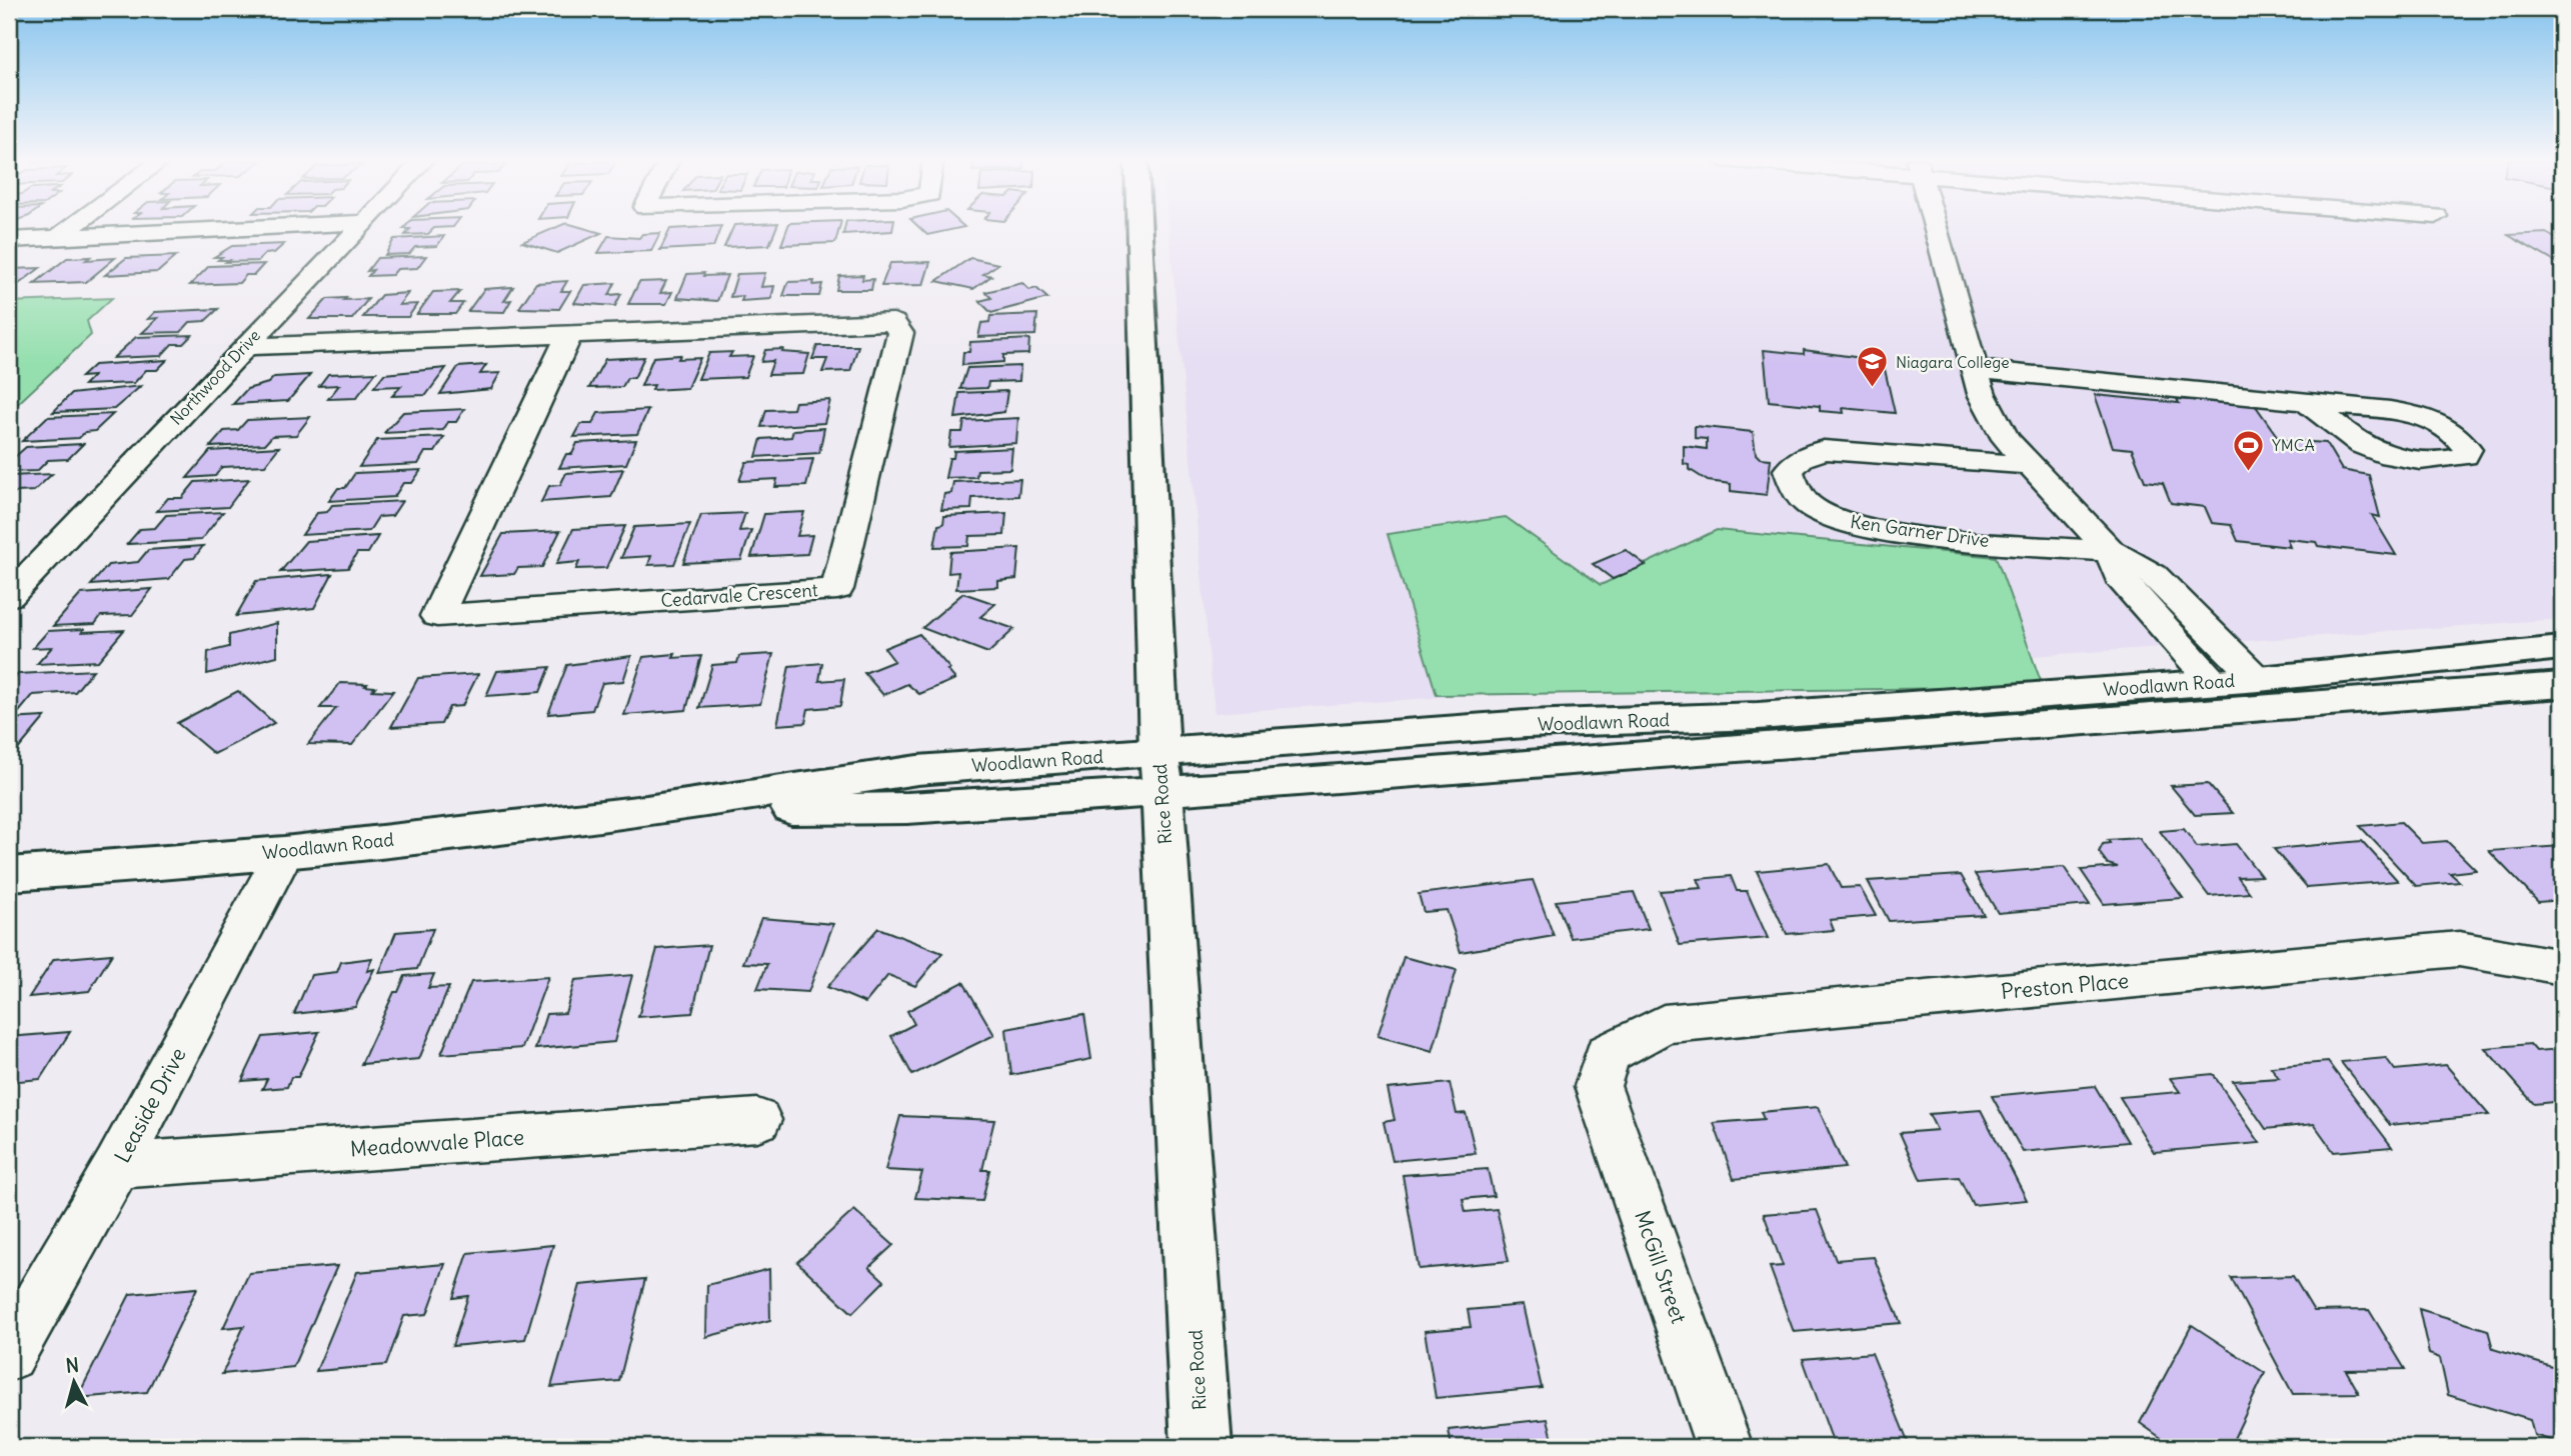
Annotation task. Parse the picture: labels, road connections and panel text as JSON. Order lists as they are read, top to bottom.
{
  "streets": {
    "main road": ["Woodlawn Road", "Rice Road"],
    "street": [
      "Northwood Drive",
      "Ken Garner Drive",
      "Cedarvale Crescent",
      "Preston Place",
      "Leaside Drive",
      "Meadowvale Place",
      "McGill Street"
    ]
  },
  "crossings": [
    ["Northwood Drive", "Cedarvale Crescent"],
    ["Woodlawn Road", "Rice Road"],
    ["Woodlawn Road", "Leaside Drive"],
    ["Preston Place", "McGill Street"],
    ["Leaside Drive", "Meadowvale Place"]
  ],
  "places": {
    "school or university": ["Niagara College"],
    "sports": ["YMCA"]
  },
  "north": "top"
}
